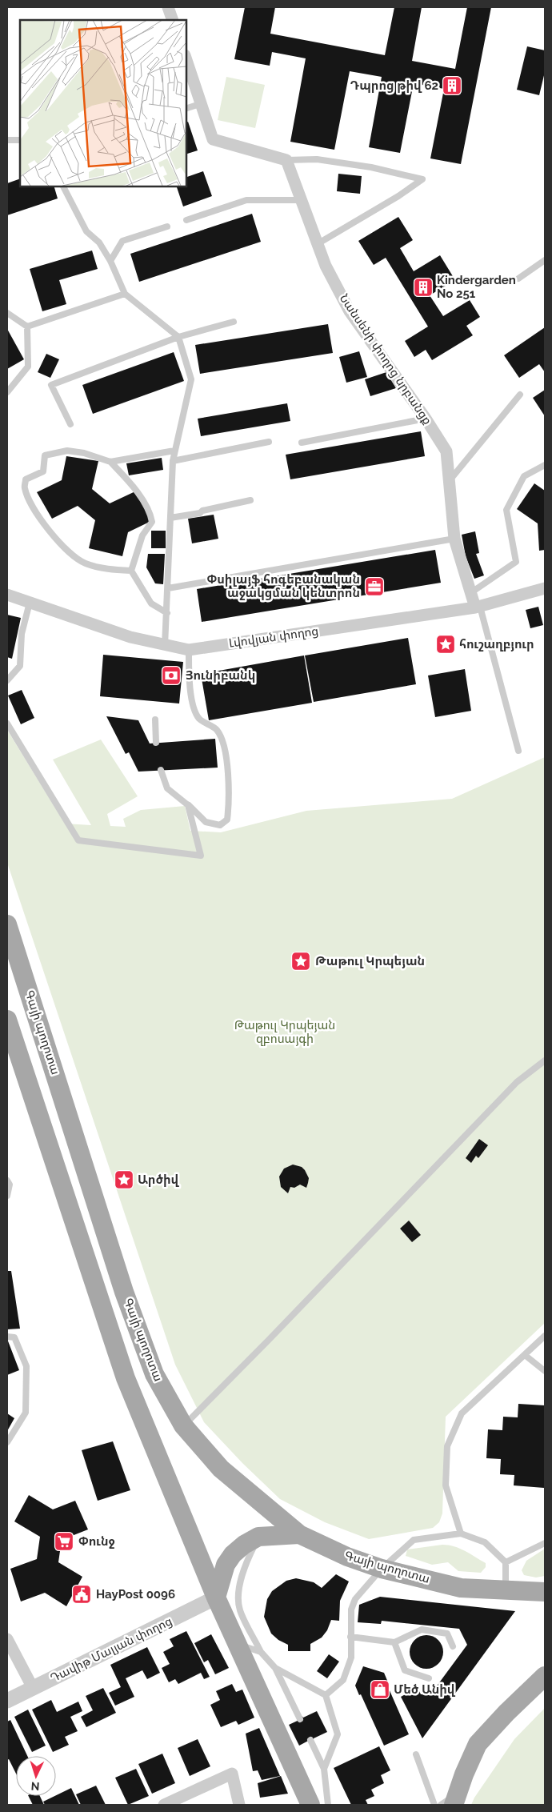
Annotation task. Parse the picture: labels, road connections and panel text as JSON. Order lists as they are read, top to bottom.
{
  "streets": {
    "main road": ["Գայի պողոտա"],
    "street": ["Նանսենի փողոց նրբանցք", "Լվովյան փողոց", "Դավիթ Մալյան փողոց"]
  },
  "crossings": [
    ["Նանսենի փողոց նրբանցք", "Լվովյան փողոց"]
  ],
  "parks": ["Թաթուլ Կրպեյան զբոսայգի"],
  "places": {
    "building": ["Դպրոց թիվ 62", "Kindergarden No 251"],
    "office": ["Փսիլայֆ հոգեբանական աջակցման կենտրոն"],
    "place": ["հուշաղբյուր", "Թաթուլ Կրպեյան", "Արծիվ"],
    "bank": ["Յունիբանկ"],
    "supermarket": ["Փունջ"],
    "public building": ["HayPost 0096"],
    "shop": ["Մեծ Անիվ"]
  },
  "north": "bottom"
}
